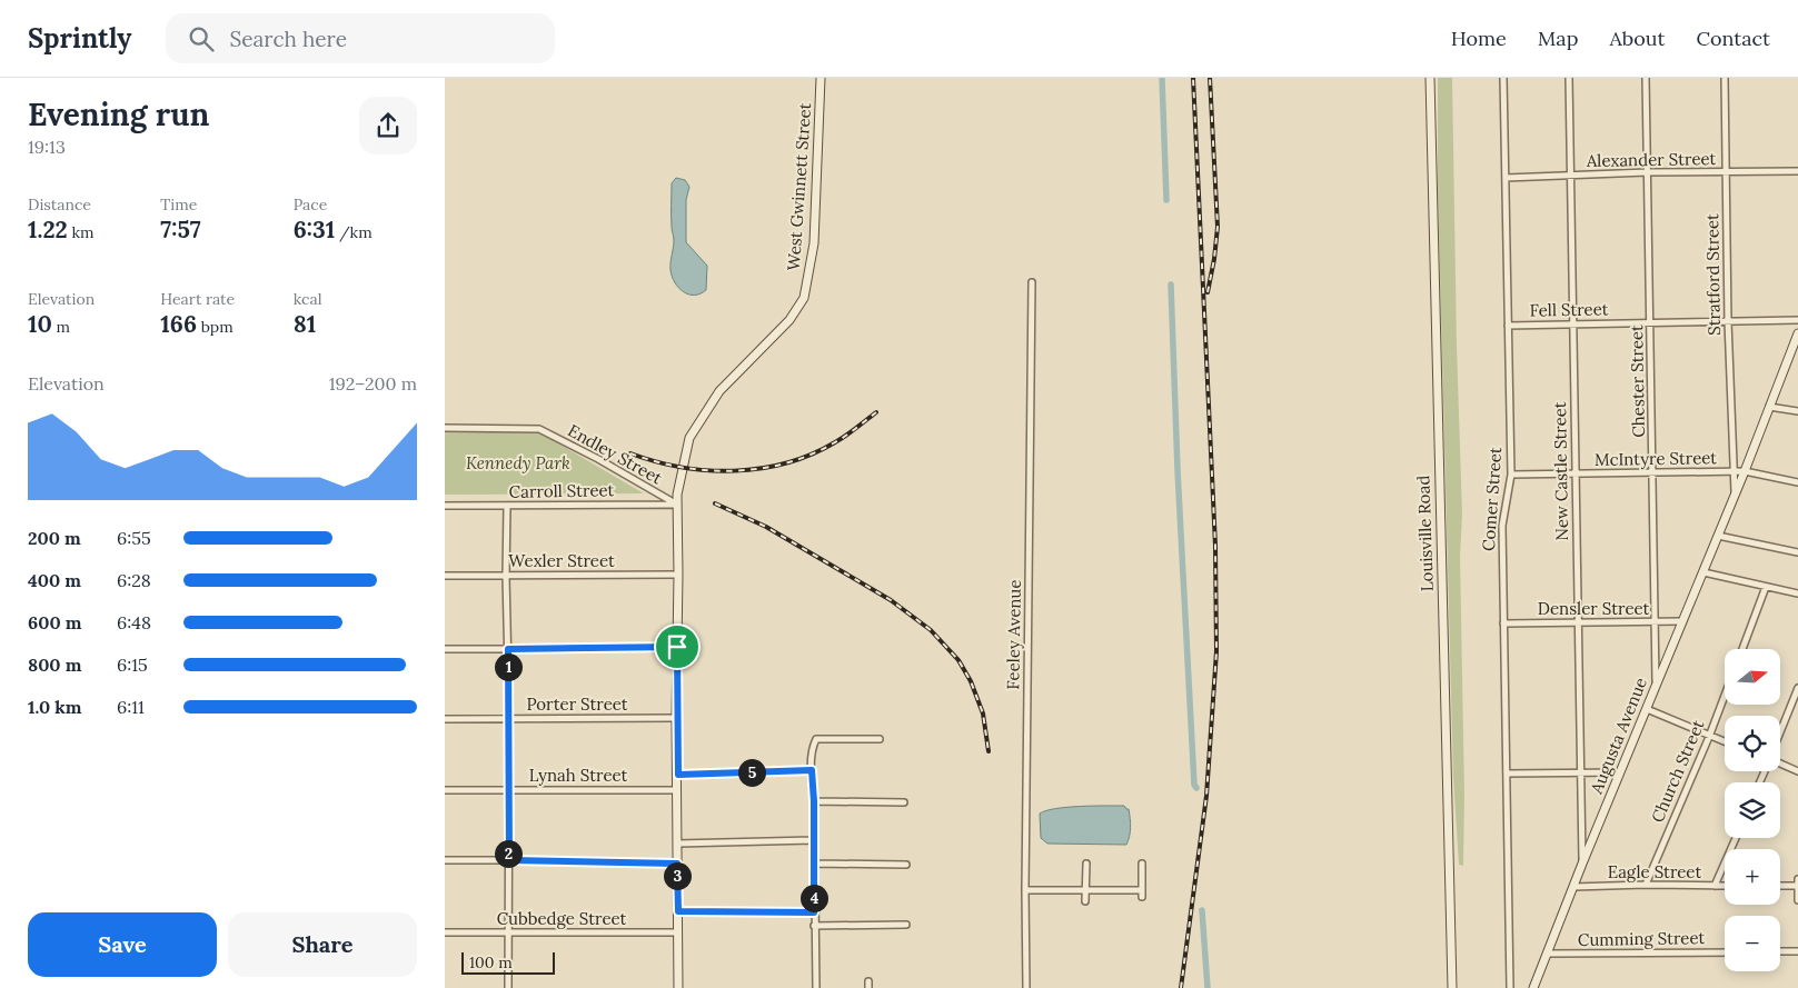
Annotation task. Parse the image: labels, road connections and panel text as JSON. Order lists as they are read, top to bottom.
{
  "streets": {
    "main road": ["West Gwinnett Street", "Louisville Road", "Augusta Avenue"],
    "street": [
      "Alexander Street",
      "Stratford Street",
      "Fell Street",
      "Chester Street",
      "Endley Street",
      "McIntyre Street",
      "New Castle Street",
      "Carroll Street",
      "Comer Street",
      "Wexler Street",
      "Densler Street",
      "Feeley Avenue",
      "Porter Street",
      "Church Street",
      "Lynah Street",
      "Eagle Street",
      "Cubbedge Street",
      "Cumming Street"
    ]
  },
  "crossings": [
    ["Alexander Street", "Stratford Street"],
    ["Alexander Street", "Chester Street"],
    ["Alexander Street", "New Castle Street"],
    ["Alexander Street", "Comer Street"],
    ["West Gwinnett Street", "Endley Street"],
    ["West Gwinnett Street", "Carroll Street"],
    ["West Gwinnett Street", "Wexler Street"],
    ["West Gwinnett Street", "Porter Street"],
    ["West Gwinnett Street", "Lynah Street"],
    ["West Gwinnett Street", "Cubbedge Street"],
    ["Stratford Street", "Fell Street"],
    ["Stratford Street", "McIntyre Street"],
    ["Stratford Street", "Augusta Avenue"],
    ["Fell Street", "Chester Street"],
    ["Fell Street", "New Castle Street"],
    ["Fell Street", "Comer Street"],
    ["Chester Street", "McIntyre Street"],
    ["Chester Street", "Densler Street"],
    ["Chester Street", "Augusta Avenue"],
    ["Endley Street", "Carroll Street"],
    ["McIntyre Street", "New Castle Street"],
    ["McIntyre Street", "Comer Street"],
    ["McIntyre Street", "Augusta Avenue"],
    ["New Castle Street", "Densler Street"],
    ["New Castle Street", "Augusta Avenue"],
    ["Comer Street", "Densler Street"],
    ["Densler Street", "Augusta Avenue"],
    ["Augusta Avenue", "Eagle Street"],
    ["Augusta Avenue", "Cumming Street"],
    ["Church Street", "Eagle Street"]
  ],
  "parks": ["Kennedy Park"],
  "scale_bar": "100 m",
  "north": "right",
  "page": {
    "header": "Sprintly",
    "search": "Search here",
    "nav": [
      "Home",
      "Map",
      "About",
      "Contact"
    ],
    "heading": ["Evening run", "19:13"],
    "stats": [
      ["Distance", "1.22 km"],
      ["Time", "7:57"],
      ["Pace", "6:31 /km"],
      ["Elevation", "10 m"],
      ["Heart rate", "166 bpm"],
      ["kcal", "81"]
    ],
    "chart": ["Elevation", "192–200 m"],
    "list": [
      {
        "name": "200 m",
        "note": "6:55"
      },
      {
        "name": "400 m",
        "note": "6:28"
      },
      {
        "name": "600 m",
        "note": "6:48"
      },
      {
        "name": "800 m",
        "note": "6:15"
      },
      {
        "name": "1.0 km",
        "note": "6:11"
      }
    ],
    "map_buttons": ["+", "−"],
    "pins": [
      "1",
      "5",
      "2",
      "3",
      "4"
    ],
    "buttons": ["Save", "Share"],
    "scale": "100 m"
  }
}
